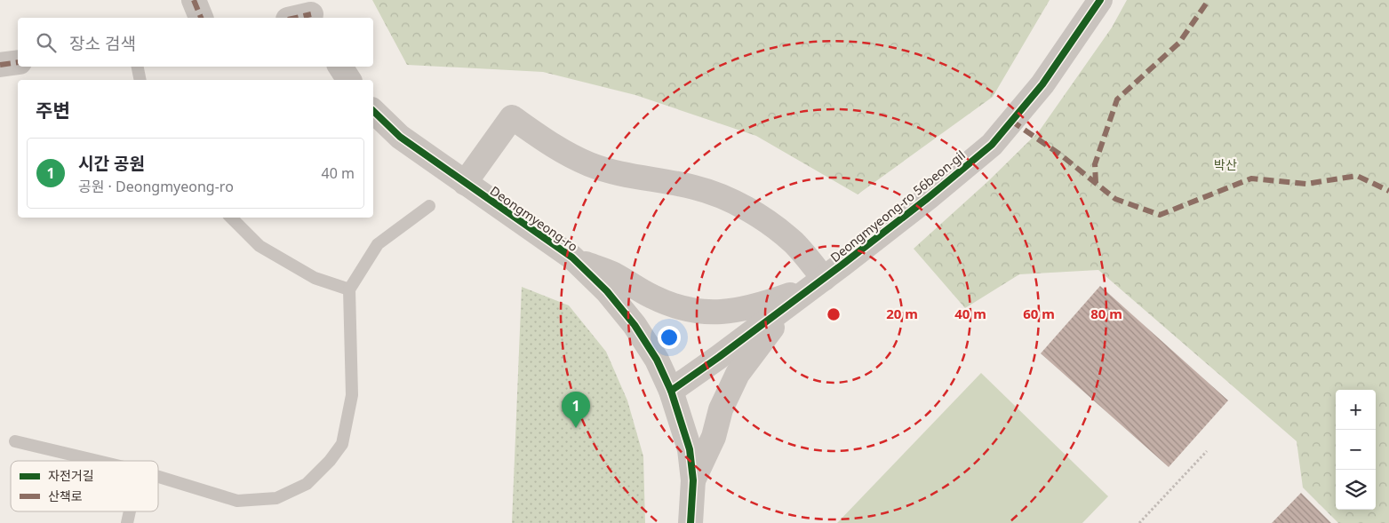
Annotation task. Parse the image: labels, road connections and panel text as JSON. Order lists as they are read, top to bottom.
{
  "streets": {
    "street": ["Deongmyeong-ro 56beon-gil", "Deongmyeong-ro"]
  },
  "crossings": [
    ["Deongmyeong-ro 56beon-gil", "Deongmyeong-ro"]
  ],
  "parks": ["박산"],
  "legend": ["자전거길", "산책로"],
  "page": {
    "search": "장소 검색",
    "heading": "주변",
    "list": [
      {
        "mark": "1",
        "name": "시간 공원",
        "note": "공원 · Deongmyeong-ro",
        "value": "40 m"
      }
    ],
    "map_buttons": ["+", "−"],
    "pins": "1"
  },
  "rings": [
    "20 m",
    "40 m",
    "60 m",
    "80 m"
  ]
}
